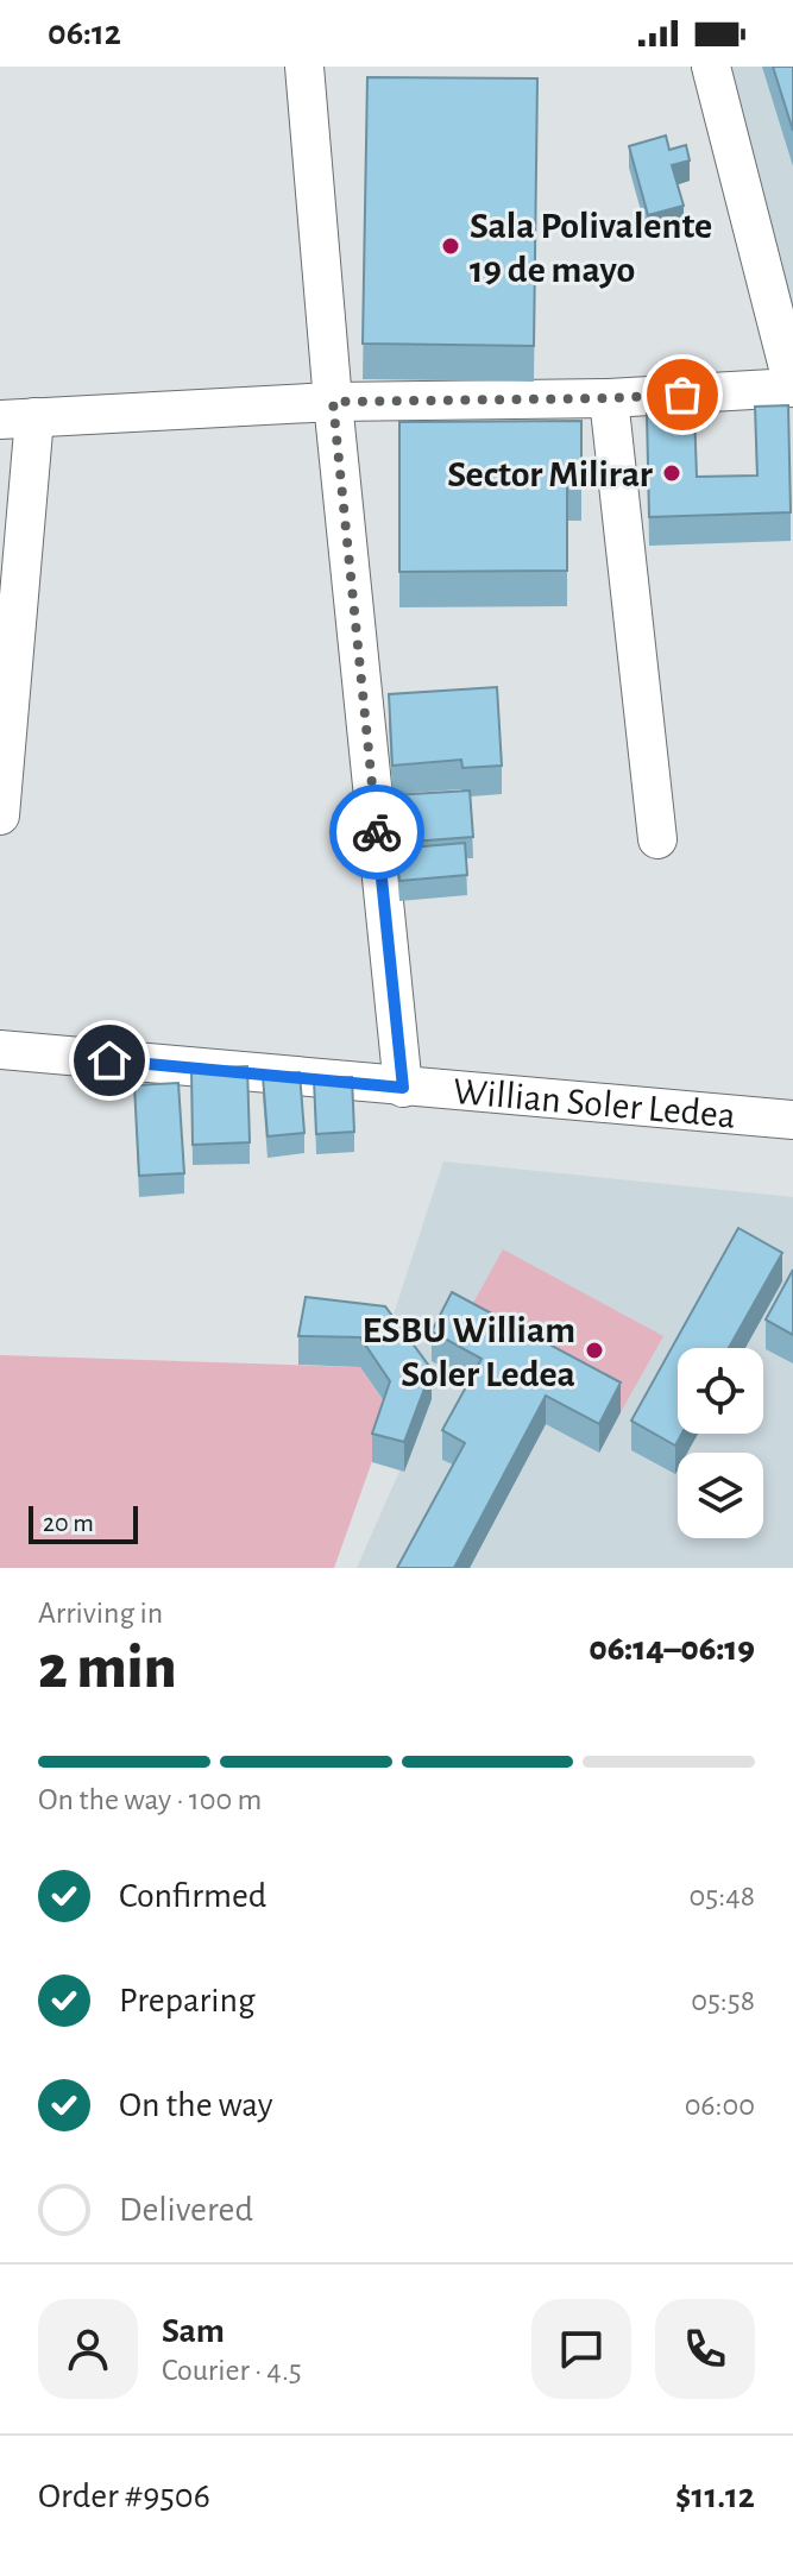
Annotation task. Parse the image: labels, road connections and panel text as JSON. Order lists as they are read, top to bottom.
{
  "streets": {
    "street": ["Willian Soler Ledea"]
  },
  "places": ["Sala Polivalente 19 de mayo", "Sector Milirar", "ESBU William Soler Ledea"],
  "scale_bar": "20 m",
  "page": {
    "status": "06:12",
    "scale": "20 m",
    "heading": ["2 min", "Arriving in", "06:14–06:19"],
    "panel": [
      "Sam",
      "Courier · 4.5",
      "Order #9506",
      "$11.12"
    ],
    "bar": "On the way · 100 m",
    "list": [
      ["Confirmed", "05:48"],
      ["Preparing", "05:58"],
      ["On the way", "06:00"],
      "Delivered"
    ]
  }
}
